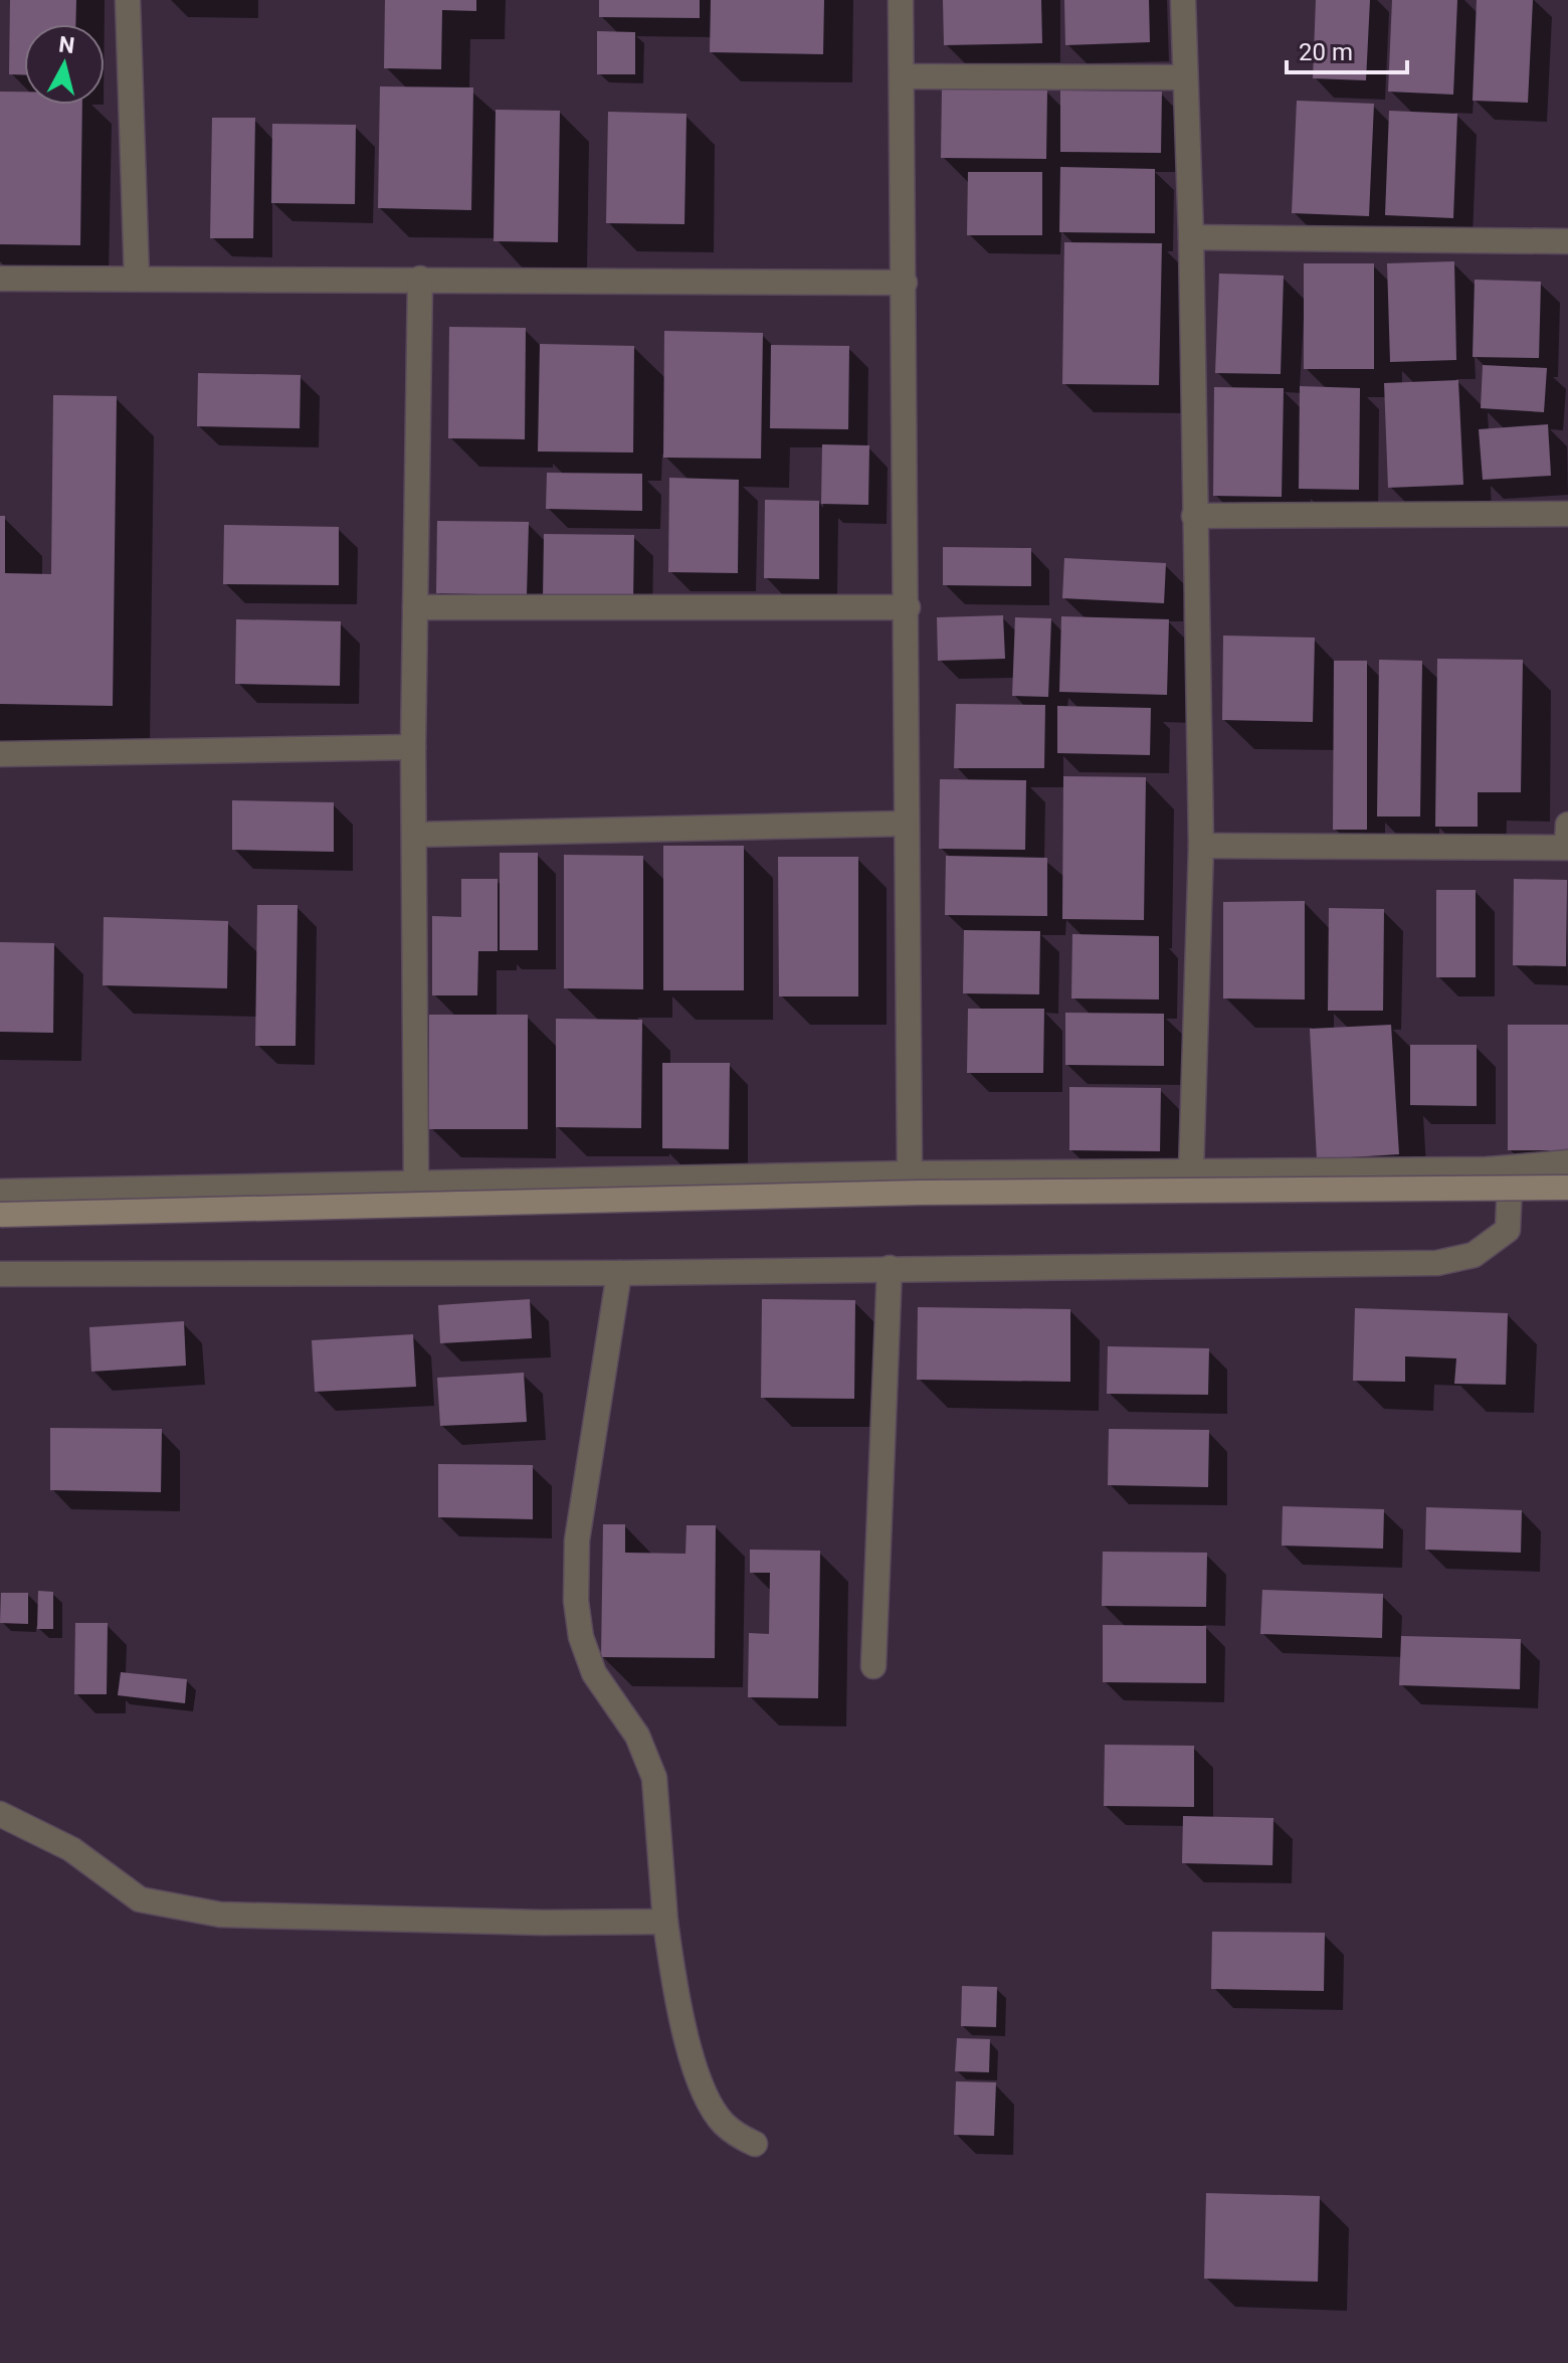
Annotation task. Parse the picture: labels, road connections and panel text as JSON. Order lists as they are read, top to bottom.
{
  "scale_bar": "20 m",
  "north": "top"
}
